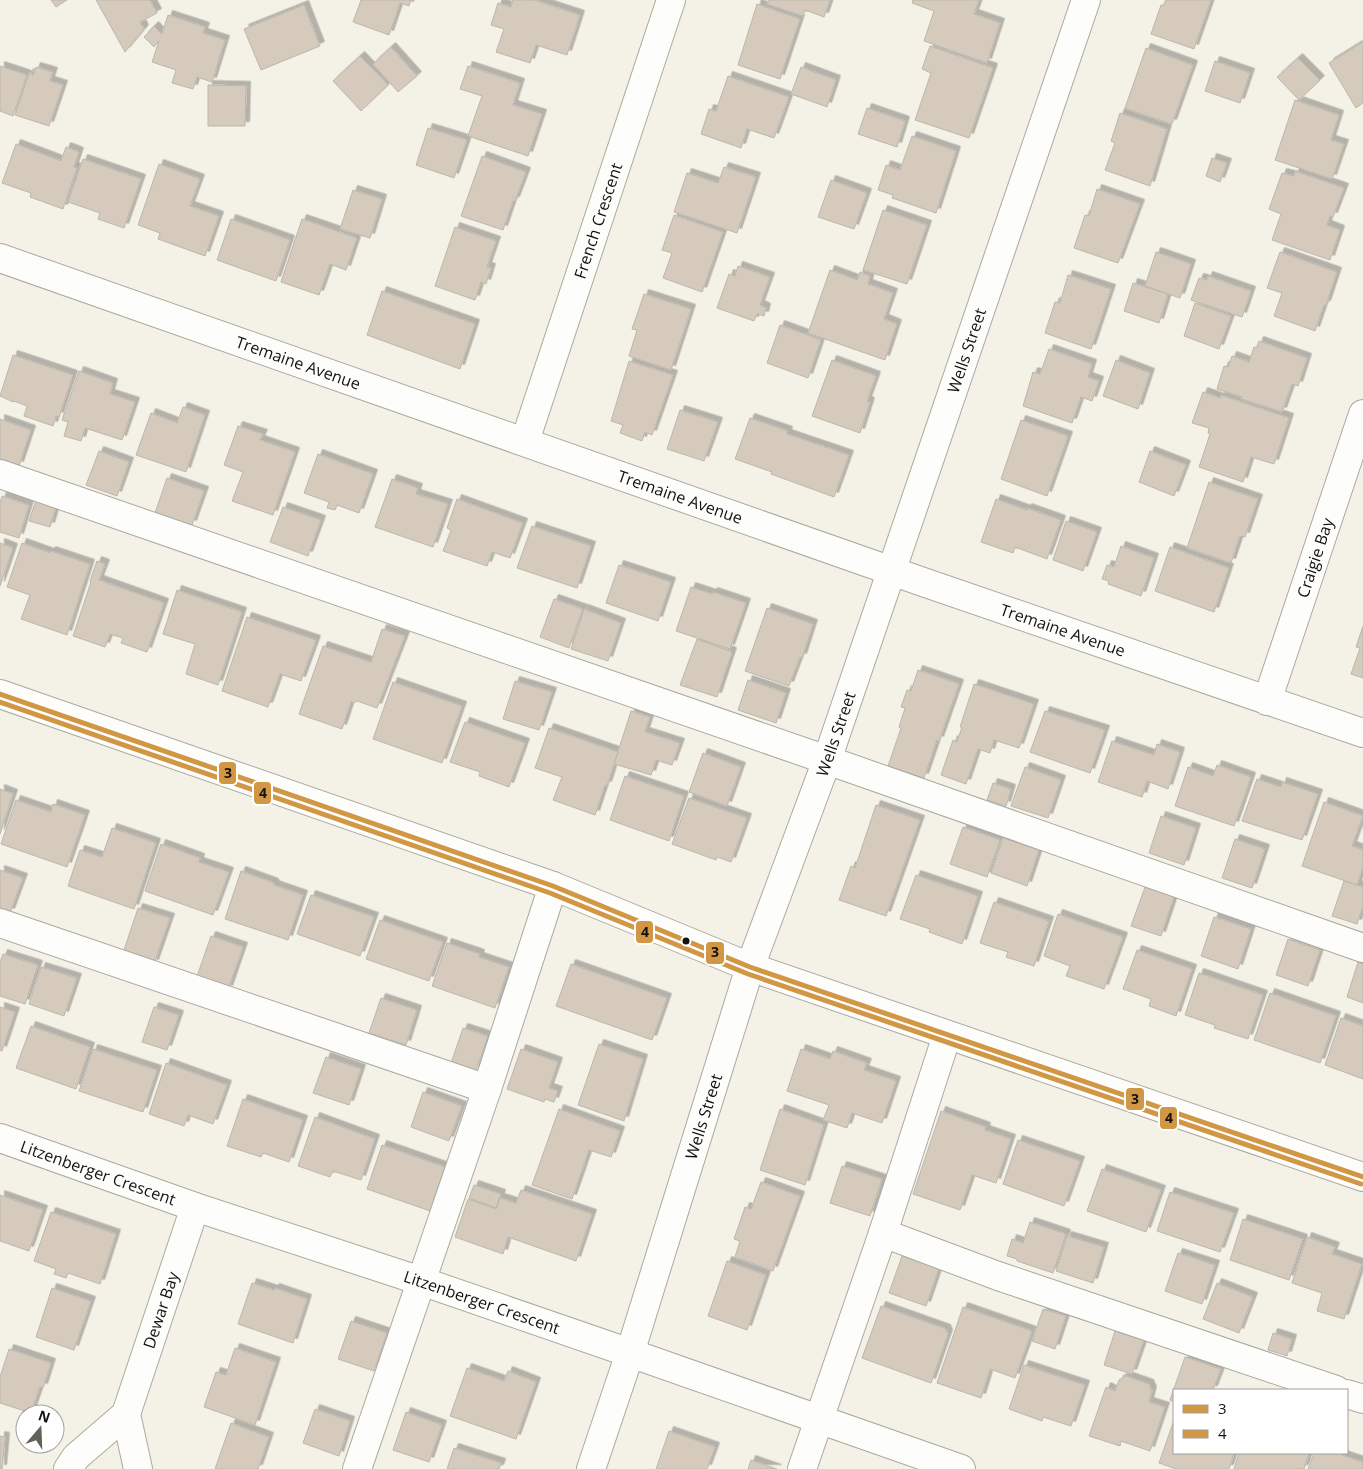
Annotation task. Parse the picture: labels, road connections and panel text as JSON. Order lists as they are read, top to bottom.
{
  "streets": {
    "street": [
      "French Crescent",
      "Wells Street",
      "Tremaine Avenue",
      "Craigie Bay",
      "Litzenberger Crescent",
      "Dewar Bay"
    ]
  },
  "crossings": [
    ["French Crescent", "Tremaine Avenue"],
    ["Wells Street", "Tremaine Avenue"],
    ["Wells Street", "Litzenberger Crescent"],
    ["Tremaine Avenue", "Craigie Bay"],
    ["Litzenberger Crescent", "Dewar Bay"]
  ],
  "lines": ["transit line 3", "transit line 4"],
  "legend": ["3", "4"],
  "north": "top"
}
